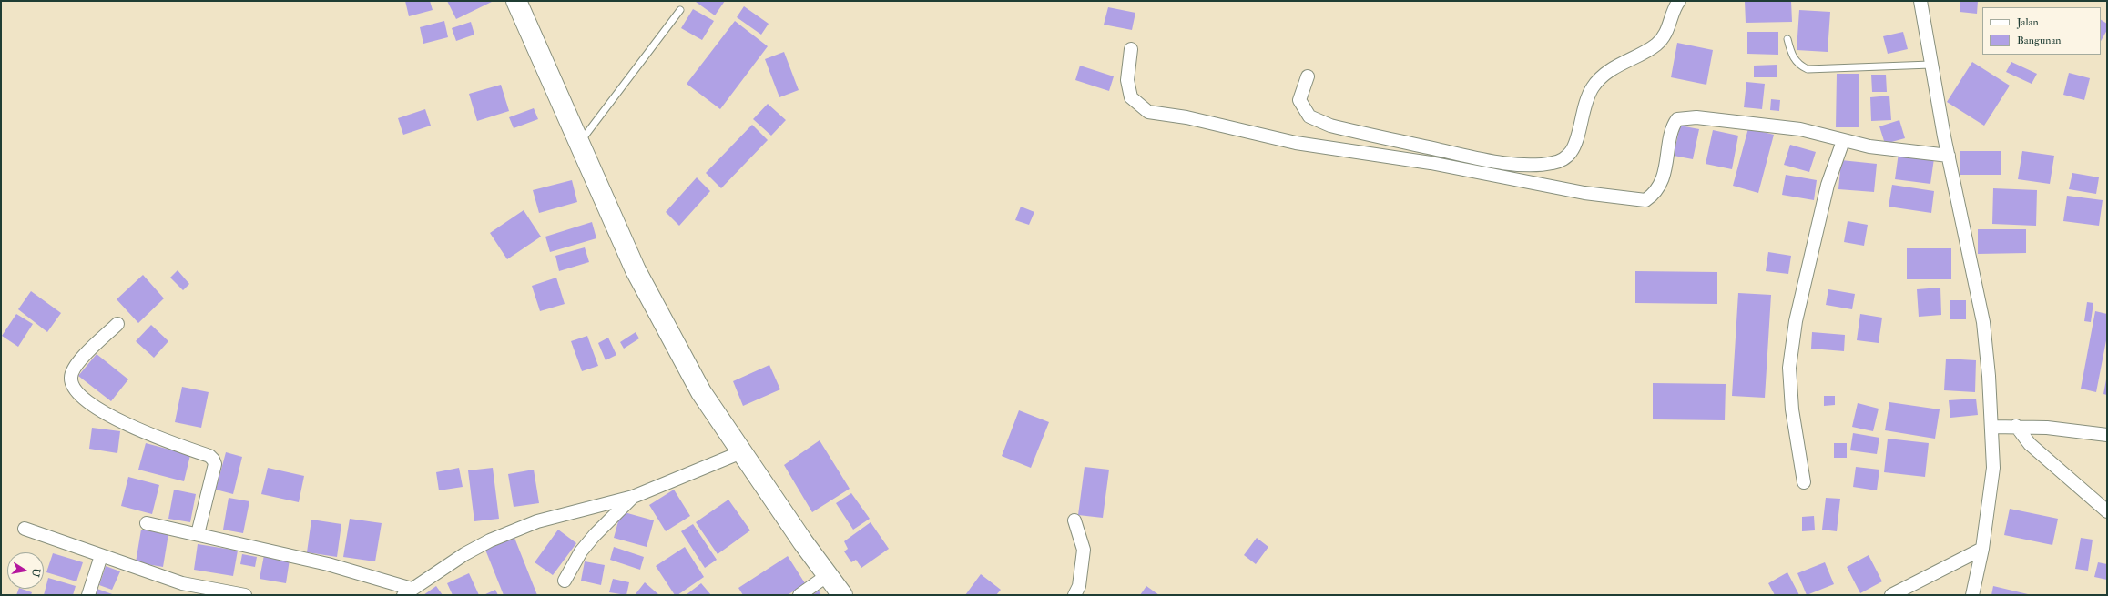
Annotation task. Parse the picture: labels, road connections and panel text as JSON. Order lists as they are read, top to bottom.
{
  "legend": ["Jalan", "Bangunan"],
  "north": "right"
}
